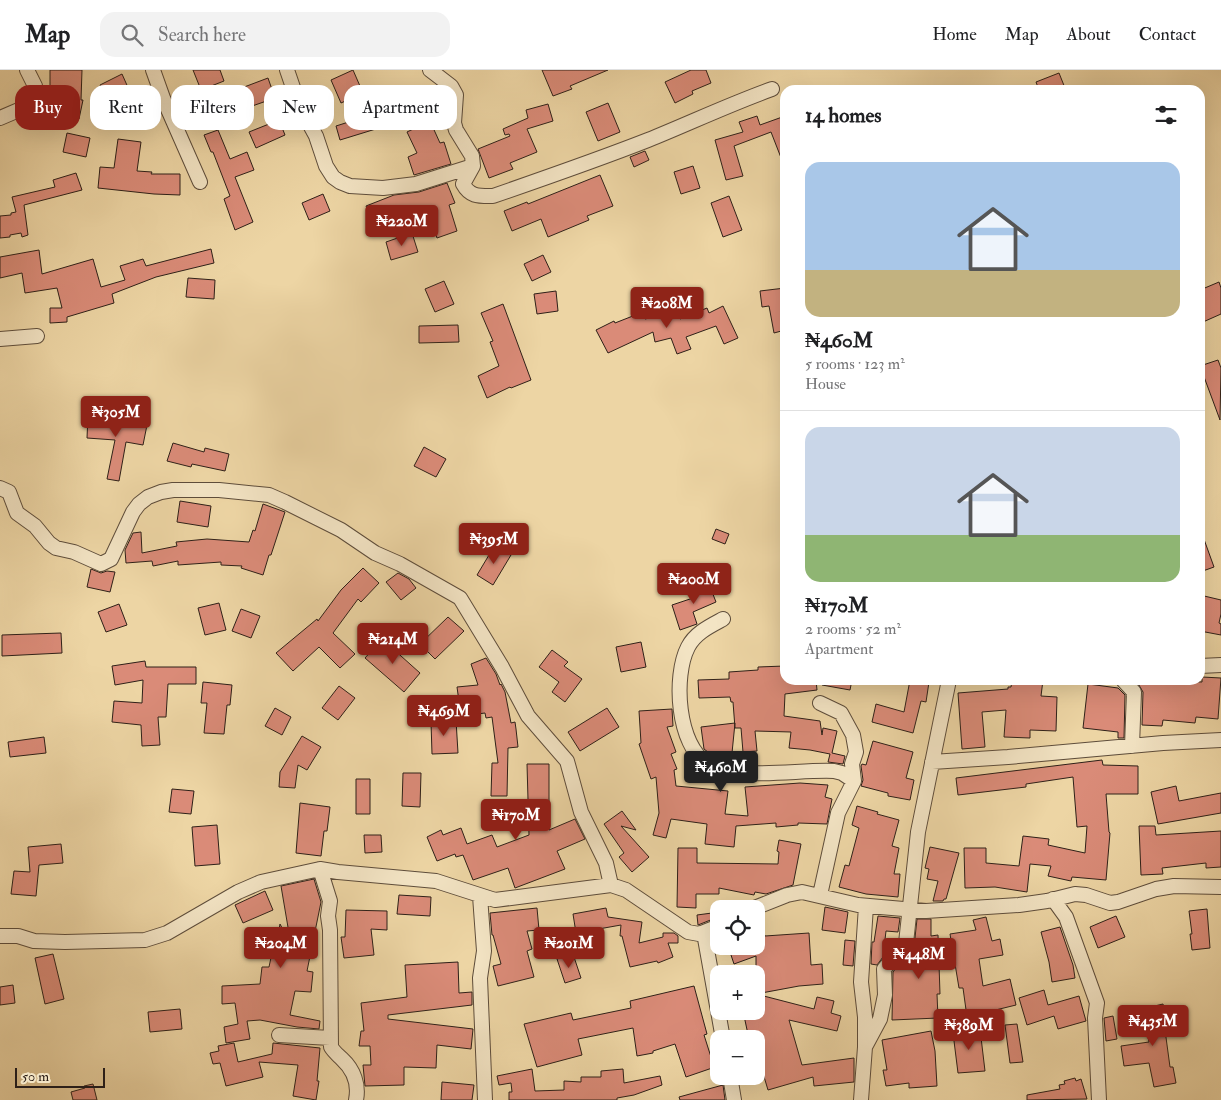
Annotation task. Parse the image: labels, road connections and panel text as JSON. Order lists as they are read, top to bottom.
{
  "scale_bar": "50 m",
  "page": {
    "header": "Map",
    "search": "Search here",
    "nav": [
      "Home",
      "Map",
      "About",
      "Contact"
    ],
    "chip": [
      "Buy",
      "Rent",
      "Filters",
      "New",
      "Apartment"
    ],
    "heading": "14 homes",
    "list": [
      {
        "name": "₦460M",
        "note": "5 rooms · 123 m² · House"
      },
      {
        "name": "₦170M",
        "note": "2 rooms · 52 m² · Apartment"
      }
    ],
    "price": [
      "₦220M",
      "₦208M",
      "₦305M",
      "₦395M",
      "₦200M",
      "₦214M",
      "₦469M",
      "₦460M",
      "₦170M",
      "₦204M",
      "₦201M",
      "₦448M",
      "₦435M",
      "₦389M"
    ],
    "map_buttons": ["+", "−"],
    "scale": "50 m"
  }
}
